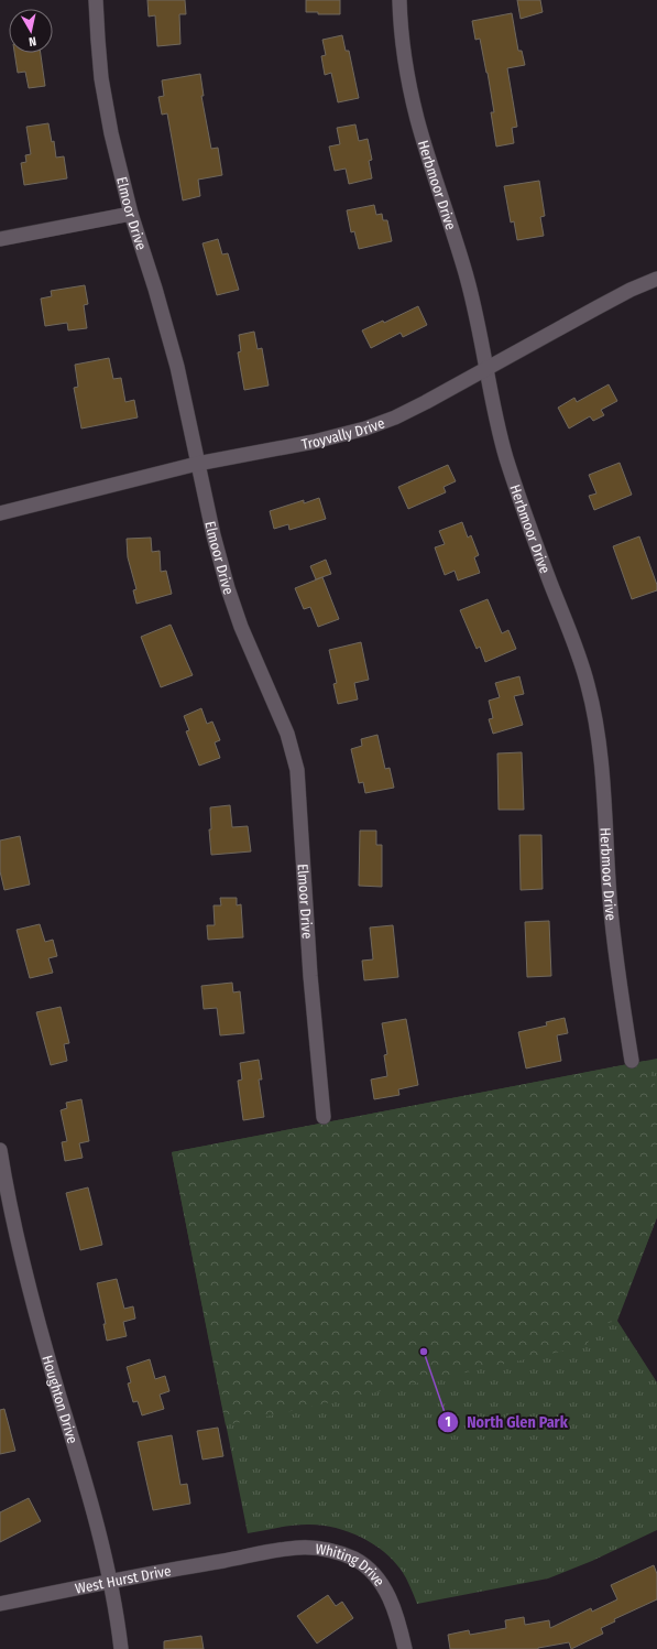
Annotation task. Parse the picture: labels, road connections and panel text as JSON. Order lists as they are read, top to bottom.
{
  "streets": {
    "street": [
      "Herbmoor Drive",
      "Elmoor Drive",
      "Troyvally Drive",
      "Houghton Drive",
      "Whiting Drive",
      "West Hurst Drive"
    ]
  },
  "crossings": [
    ["Herbmoor Drive", "Troyvally Drive"],
    ["Elmoor Drive", "Troyvally Drive"],
    ["Houghton Drive", "West Hurst Drive"],
    ["Whiting Drive", "West Hurst Drive"]
  ],
  "places": ["North Glen Park"],
  "north": "bottom"
}
